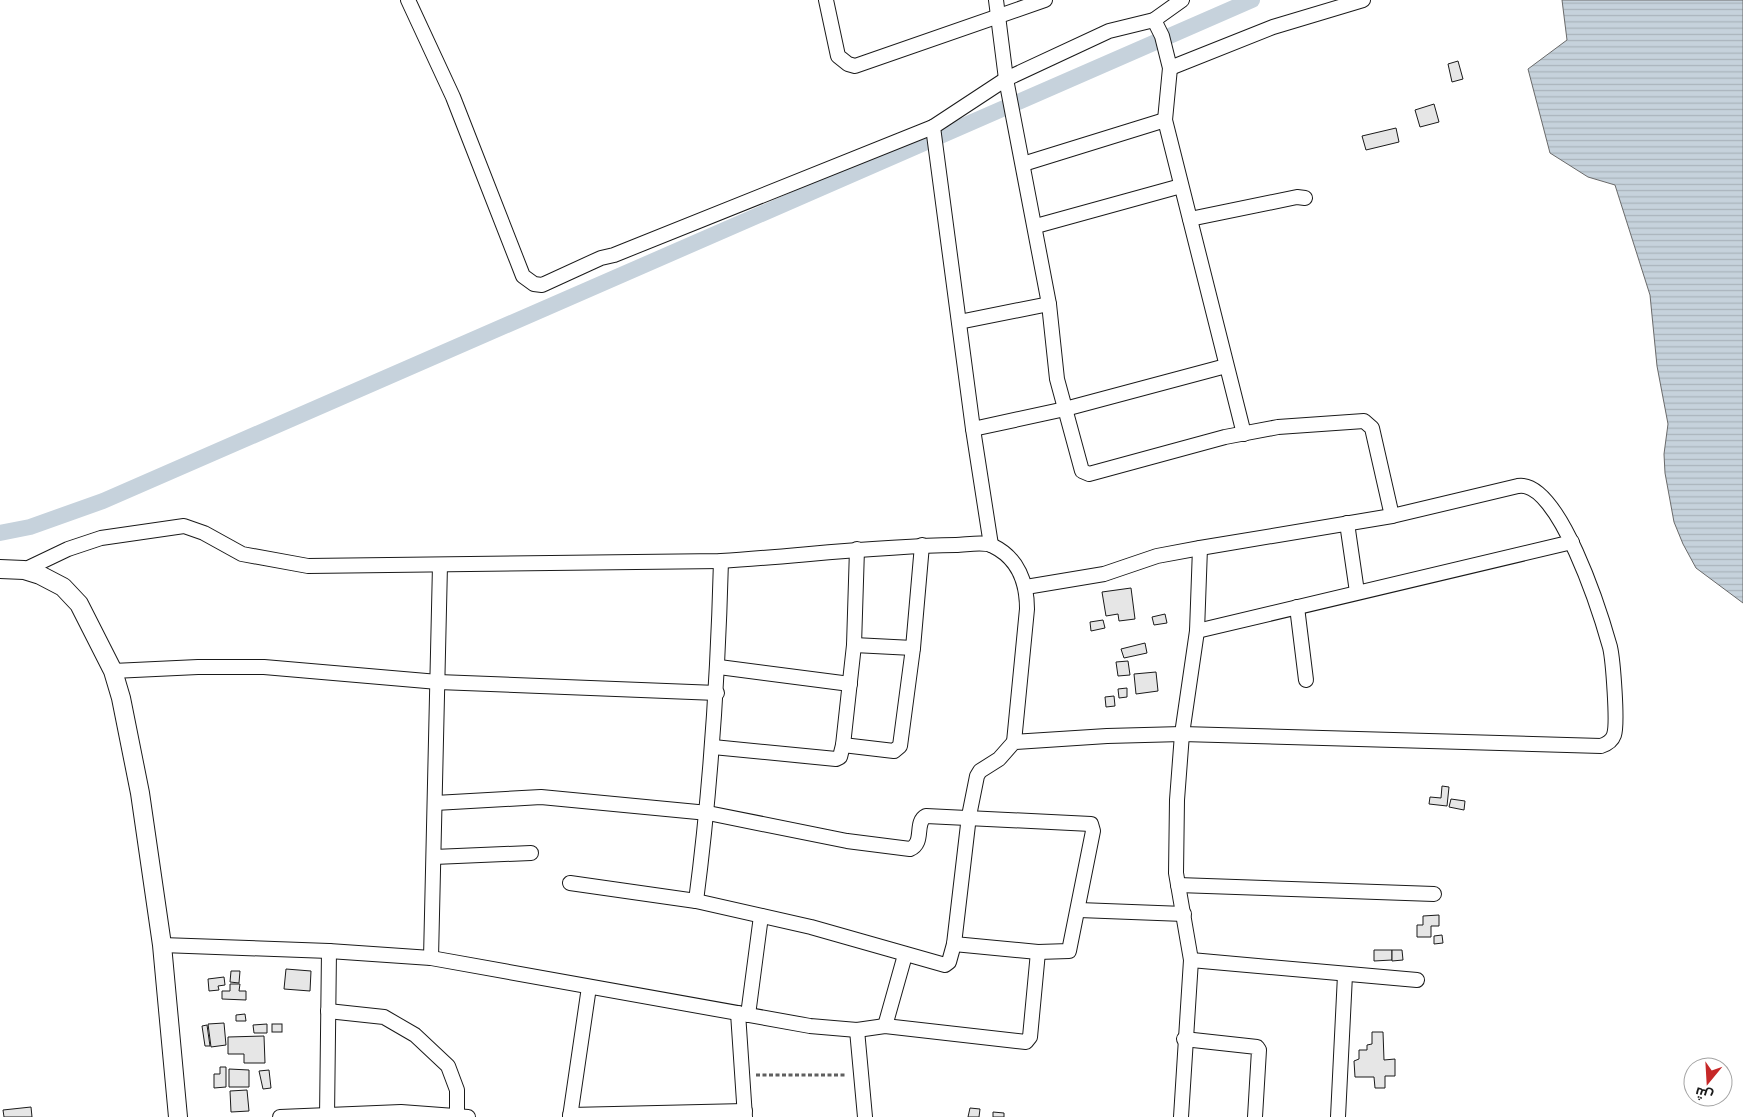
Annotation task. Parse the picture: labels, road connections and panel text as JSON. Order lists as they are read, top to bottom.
{
  "north": "bottom"
}
